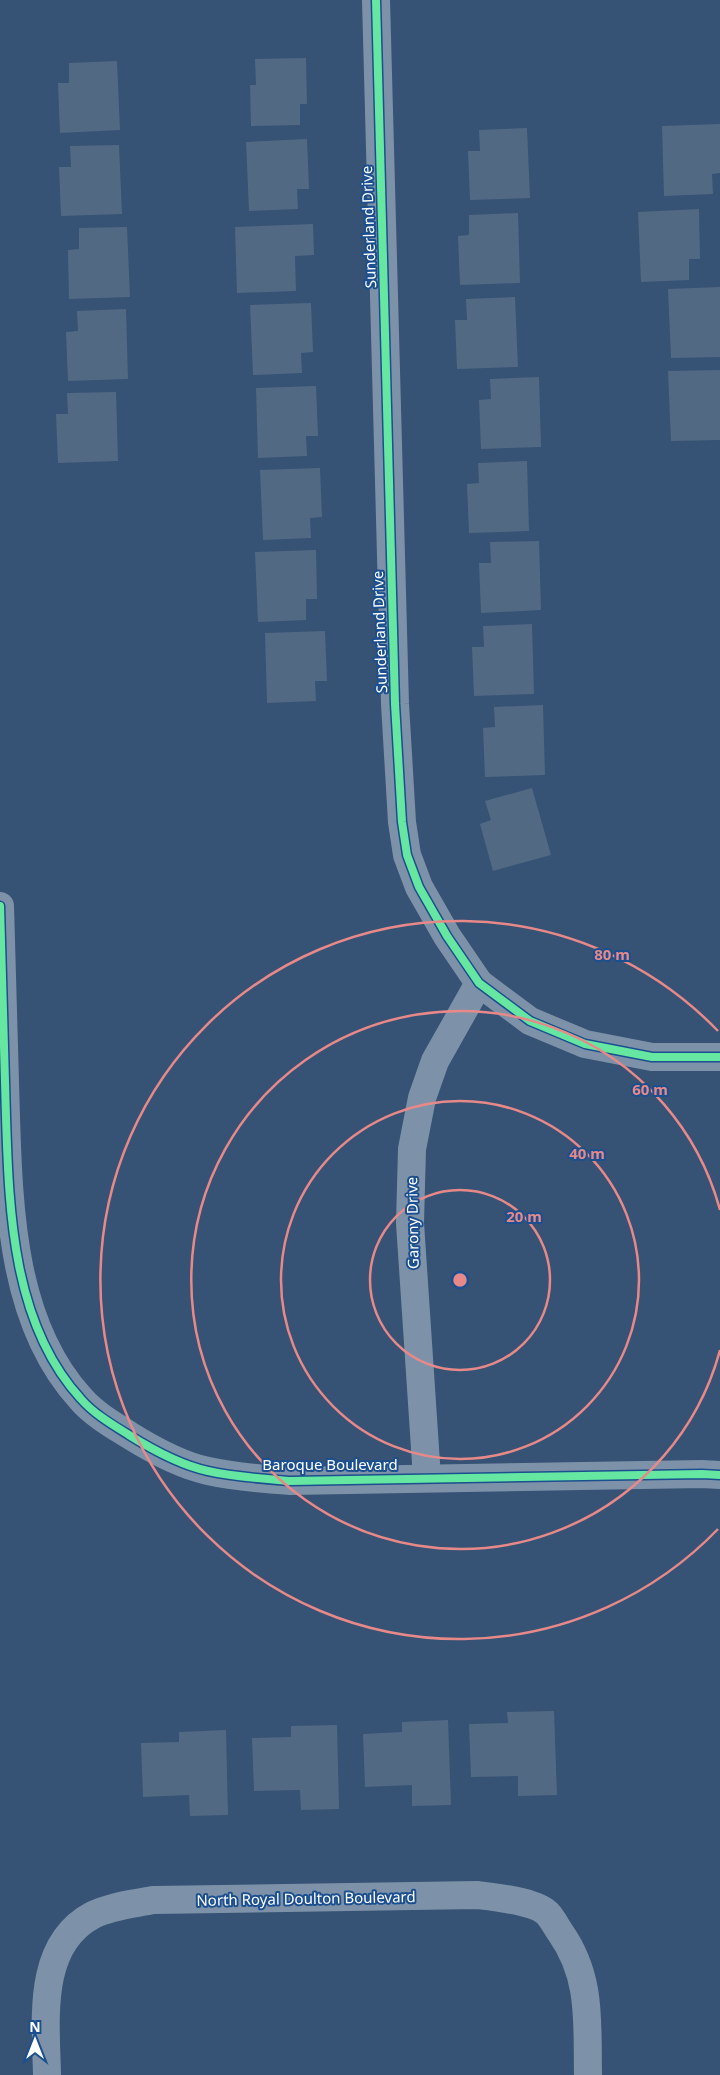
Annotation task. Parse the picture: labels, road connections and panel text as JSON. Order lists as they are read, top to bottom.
{
  "streets": {
    "street": [
      "Sunderland Drive",
      "Garony Drive",
      "Baroque Boulevard",
      "North Royal Doulton Boulevard"
    ]
  },
  "crossings": [
    ["Sunderland Drive", "Garony Drive"],
    ["Garony Drive", "Baroque Boulevard"]
  ],
  "north": "top",
  "rings": [
    "80 m",
    "60 m",
    "40 m",
    "20 m"
  ]
}
